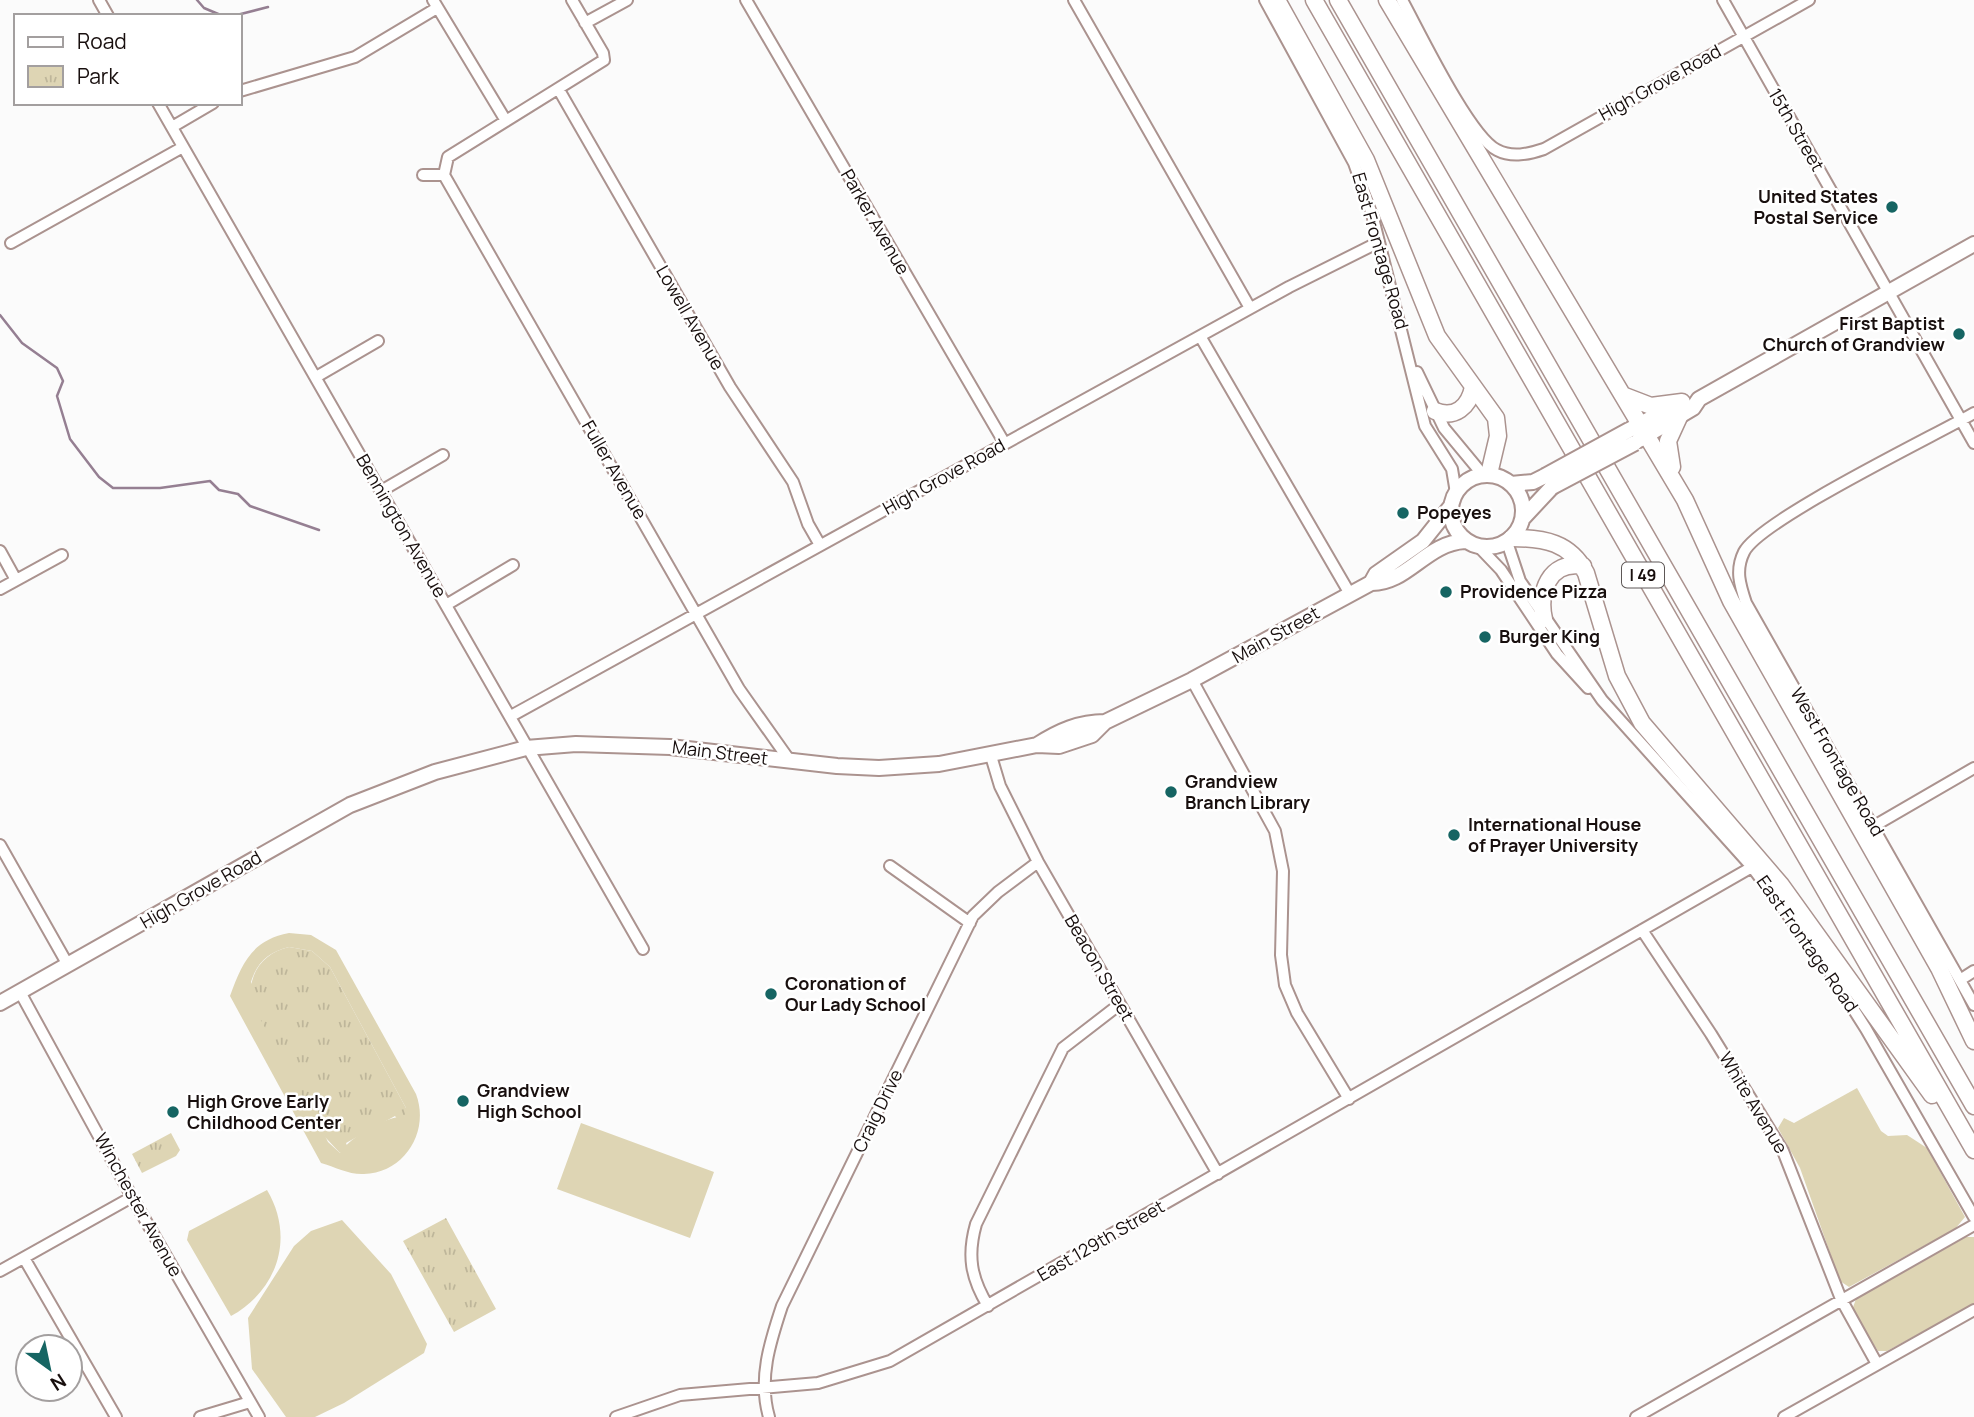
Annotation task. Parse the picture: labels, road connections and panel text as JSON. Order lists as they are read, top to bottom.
{
  "streets": {
    "highway": ["I 49"],
    "main road": ["High Grove Road", "Main Street"],
    "street": [
      "15th Street",
      "Parker Avenue",
      "East Frontage Road",
      "Lowell Avenue",
      "Fuller Avenue",
      "Bennington Avenue",
      "West Frontage Road",
      "Beacon Street",
      "White Avenue",
      "Craig Drive",
      "Winchester Avenue",
      "East 129th Street"
    ]
  },
  "crossings": [
    ["High Grove Road", "15th Street"],
    ["High Grove Road", "Parker Avenue"],
    ["High Grove Road", "East Frontage Road"],
    ["High Grove Road", "Lowell Avenue"],
    ["High Grove Road", "Fuller Avenue"],
    ["High Grove Road", "Bennington Avenue"],
    ["High Grove Road", "Main Street"],
    ["High Grove Road", "Winchester Avenue"],
    ["15th Street", "West Frontage Road"],
    ["East Frontage Road", "Main Street"],
    ["East Frontage Road", "East 129th Street"],
    ["Fuller Avenue", "Main Street"],
    ["Bennington Avenue", "Main Street"],
    ["Main Street", "Beacon Street"],
    ["Beacon Street", "Craig Drive"],
    ["Beacon Street", "East 129th Street"],
    ["White Avenue", "East 129th Street"],
    ["Craig Drive", "East 129th Street"]
  ],
  "places": [
    "United States Postal Service",
    "First Baptist Church of Grandview",
    "Popeyes",
    "Providence Pizza",
    "Burger King",
    "Grandview Branch Library",
    "International House of Prayer University",
    "Coronation of Our Lady School",
    "Grandview High School",
    "High Grove Early Childhood Center"
  ],
  "legend": ["Road", "Park"],
  "north": "bottom right"
}
